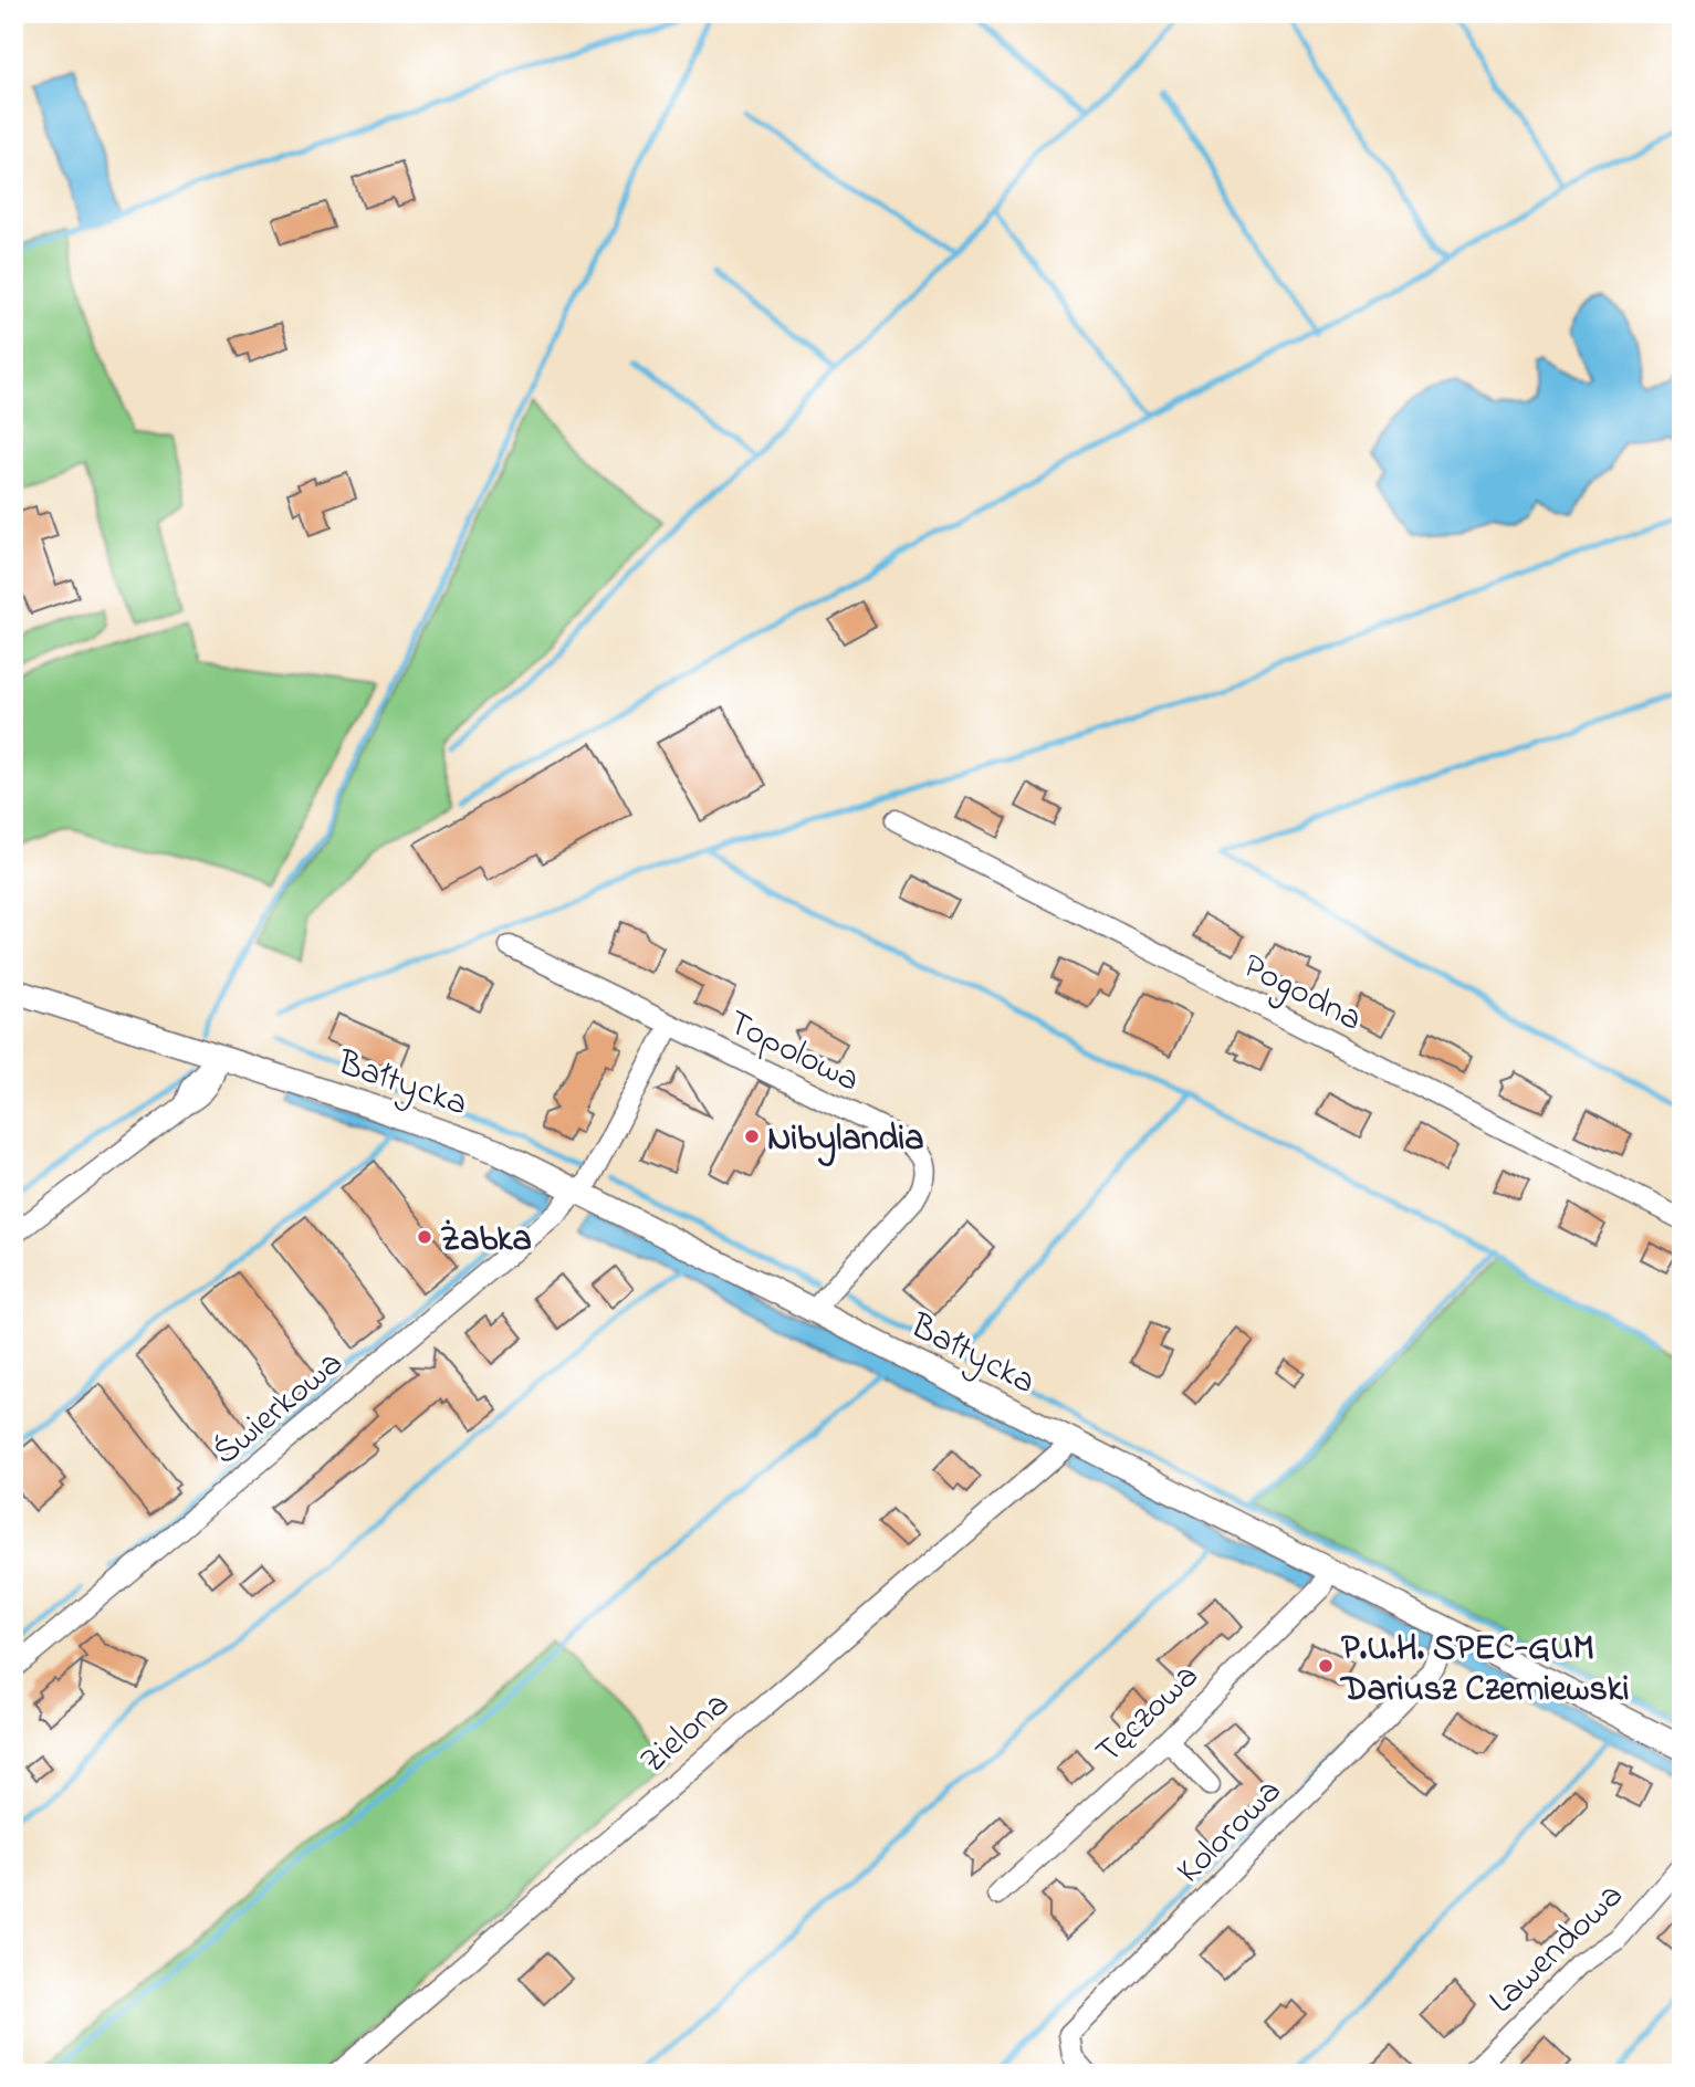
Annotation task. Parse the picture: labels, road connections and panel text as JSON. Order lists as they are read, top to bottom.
{
  "streets": {
    "main road": ["Bałtycka"],
    "street": [
      "Pogodna",
      "Topolowa",
      "Świerkowa",
      "Tęczowa",
      "Zielona",
      "Kolorowa",
      "Lawendowa"
    ]
  },
  "crossings": [
    ["Topolowa", "Bałtycka"],
    ["Bałtycka", "Świerkowa"],
    ["Bałtycka", "Tęczowa"],
    ["Bałtycka", "Zielona"],
    ["Bałtycka", "Kolorowa"]
  ],
  "places": ["Nibylandia", "Żabka", "P.U.H. SPEC-GUM Dariusz Czerniewski"]
}
